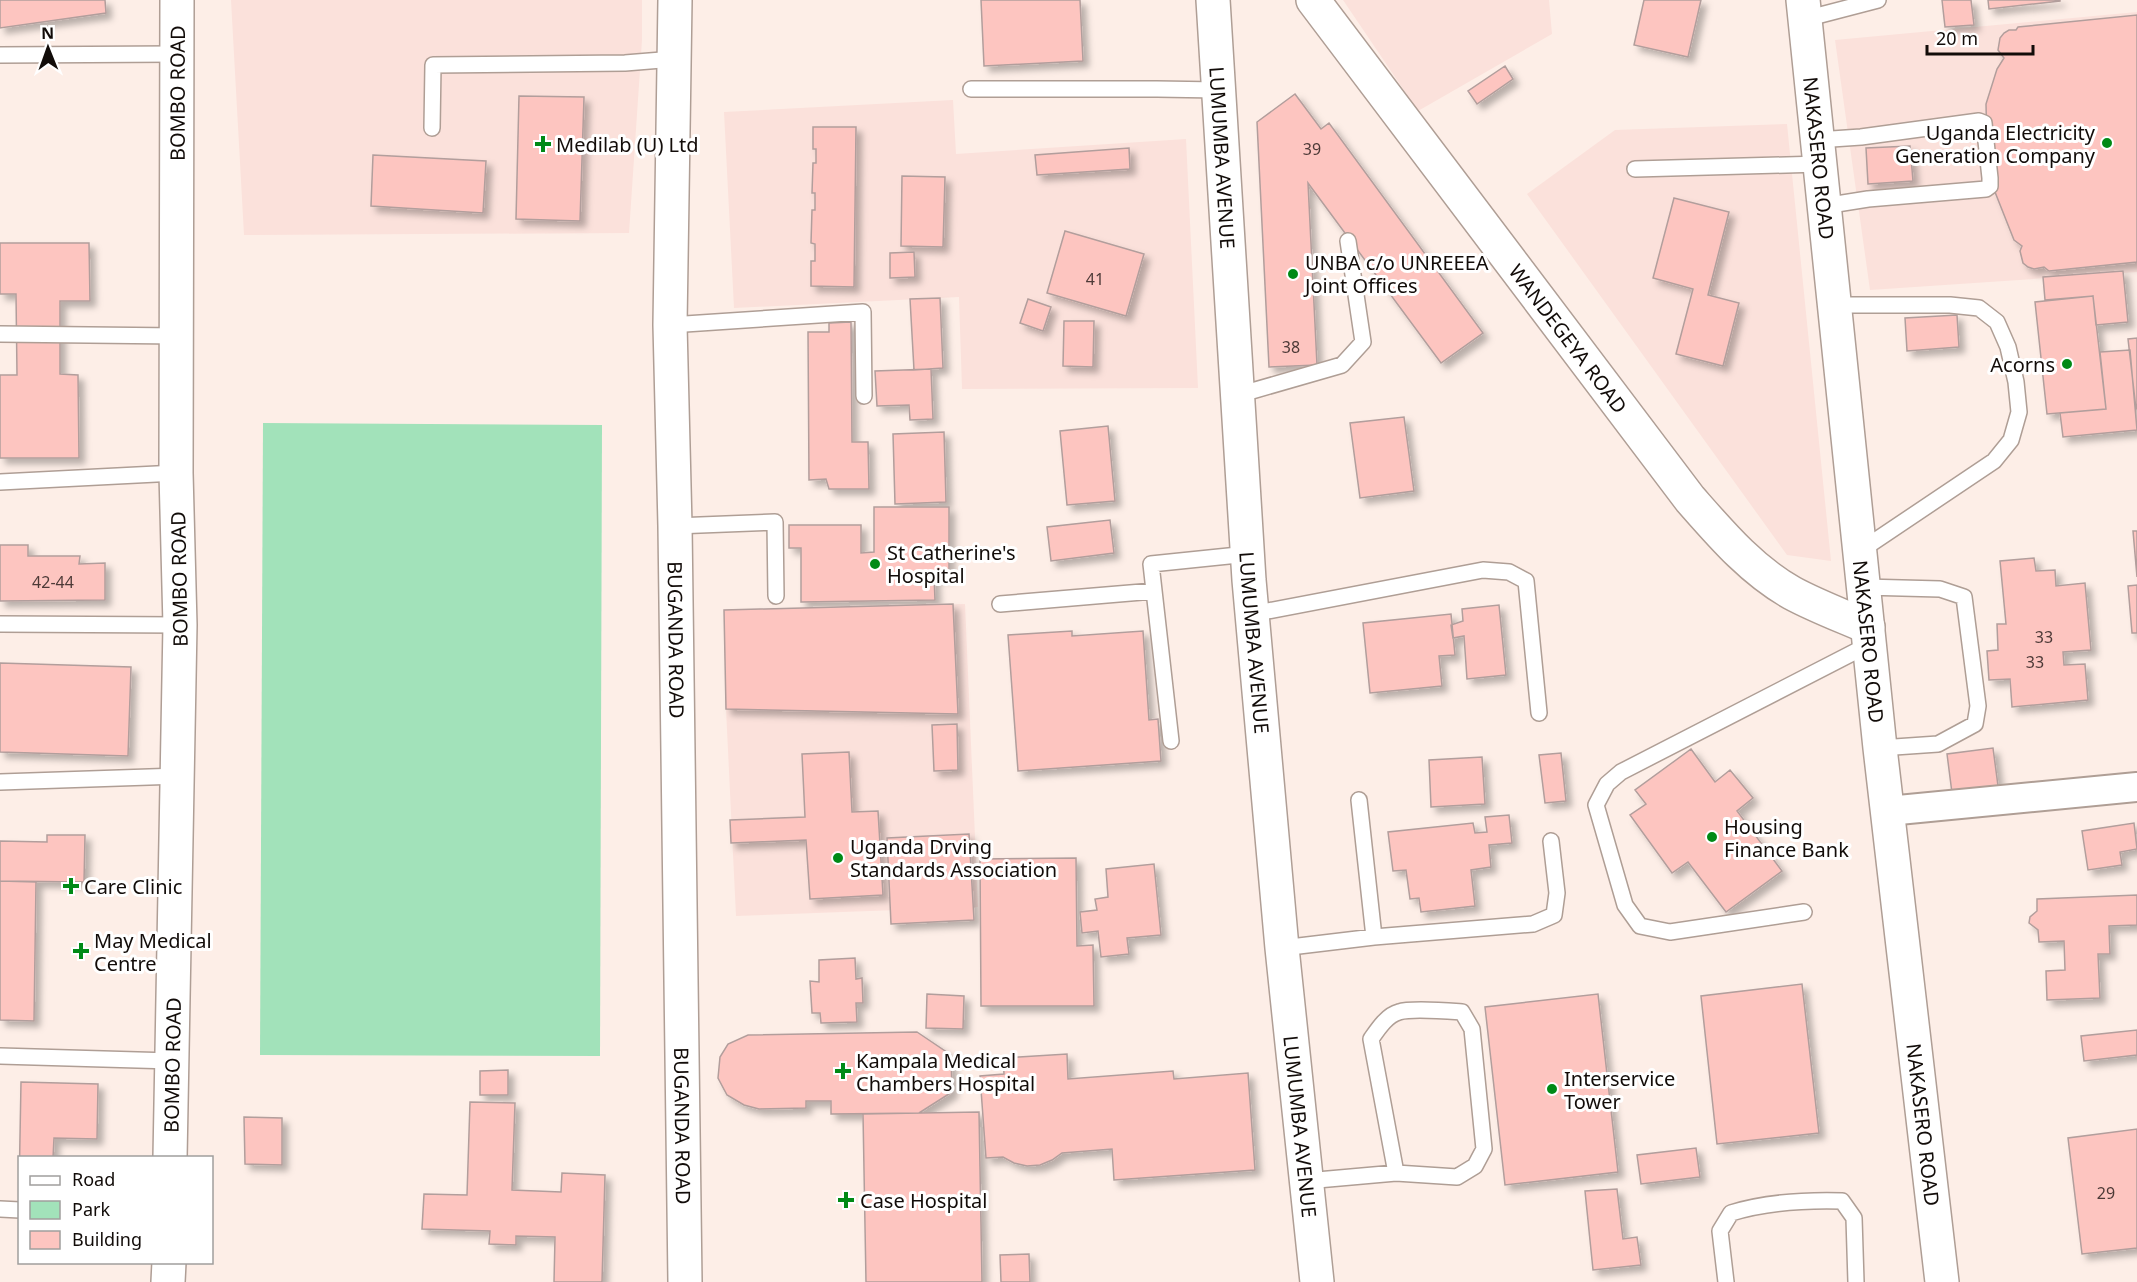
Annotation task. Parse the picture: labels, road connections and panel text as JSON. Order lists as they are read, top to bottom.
{
  "streets": {
    "main road": [
      "BOMBO ROAD",
      "LUMUMBA AVENUE",
      "NAKASERO ROAD",
      "WANDEGEYA ROAD",
      "BUGANDA ROAD"
    ]
  },
  "crossings": [
    ["NAKASERO ROAD", "WANDEGEYA ROAD"]
  ],
  "places": {
    "other": [
      "Uganda Electricity Generation Company",
      "UNBA c/o UNREEEA Joint Offices",
      "Acorns",
      "St Catherine's Hospital",
      "Housing Finance Bank",
      "Uganda Drving Standards Association",
      "Interservice Tower"
    ],
    "health": [
      "Medilab (U) Ltd",
      "Care Clinic",
      "May Medical Centre",
      "Kampala Medical Chambers Hospital",
      "Case Hospital"
    ]
  },
  "house_numbers": [
    "39",
    "41",
    "38",
    "42-44",
    "33",
    "33",
    "29"
  ],
  "legend": ["Road", "Park", "Building"],
  "scale_bar": "20 m",
  "north": "top"
}
